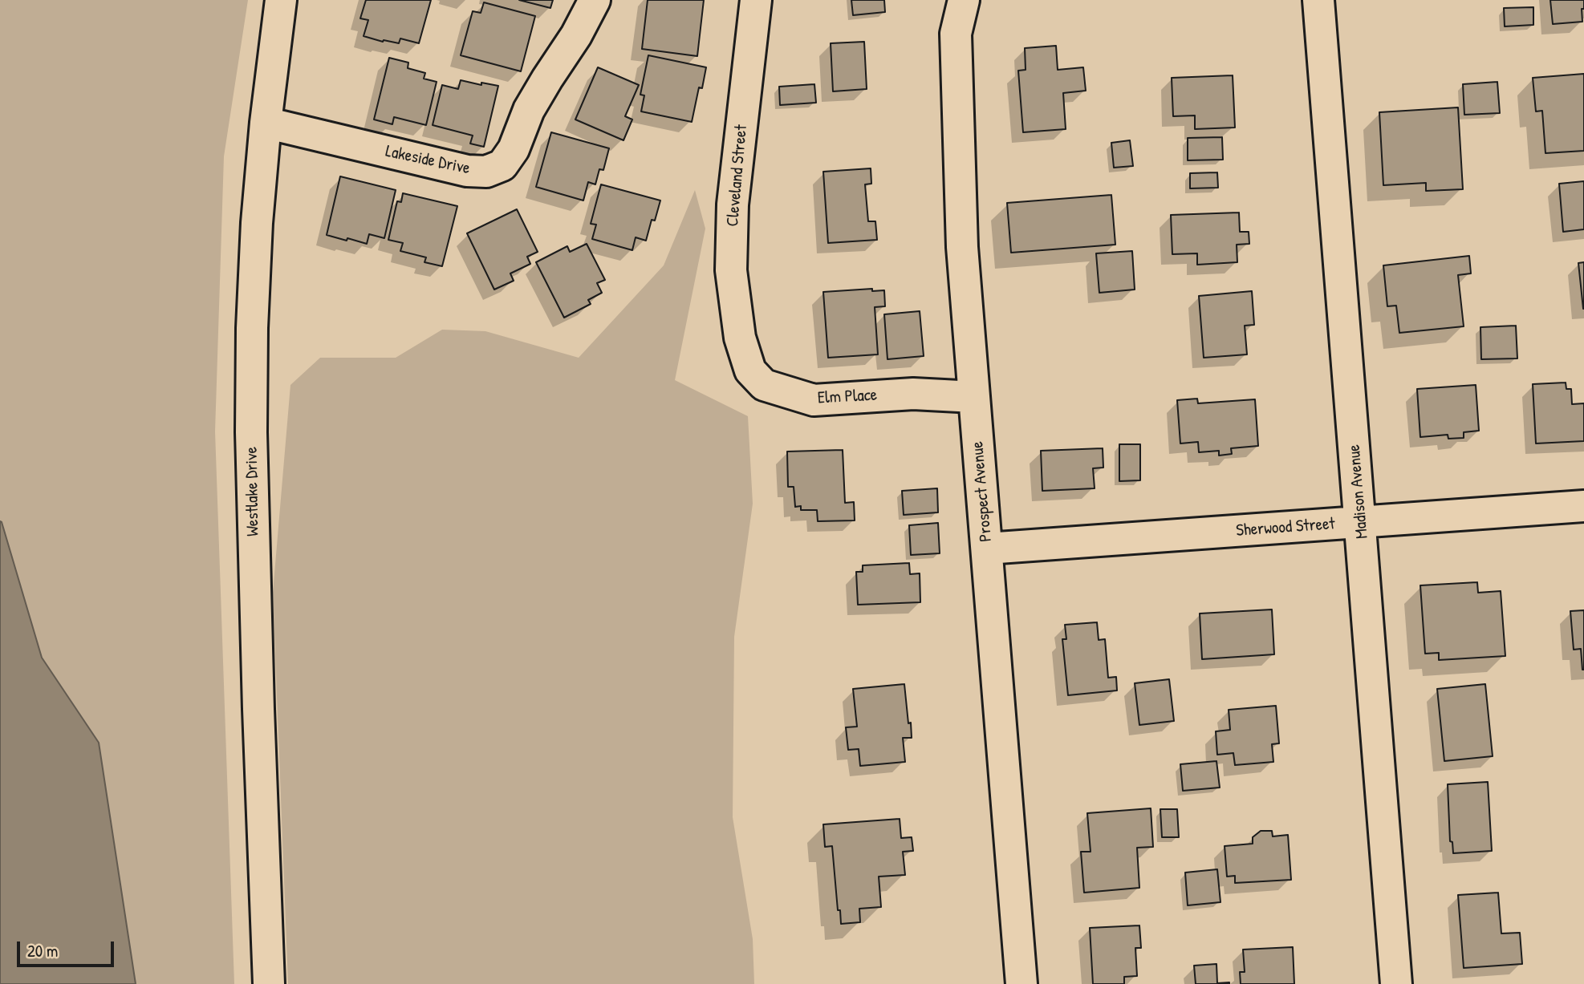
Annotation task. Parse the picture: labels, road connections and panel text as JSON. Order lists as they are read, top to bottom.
{
  "streets": {
    "street": [
      "Lakeside Drive",
      "Cleveland Street",
      "Elm Place",
      "Westlake Drive",
      "Prospect Avenue",
      "Madison Avenue",
      "Sherwood Street"
    ]
  },
  "crossings": [
    ["Lakeside Drive", "Westlake Drive"],
    ["Cleveland Street", "Elm Place"],
    ["Elm Place", "Prospect Avenue"],
    ["Prospect Avenue", "Sherwood Street"],
    ["Madison Avenue", "Sherwood Street"]
  ],
  "scale_bar": "20 m"
}
